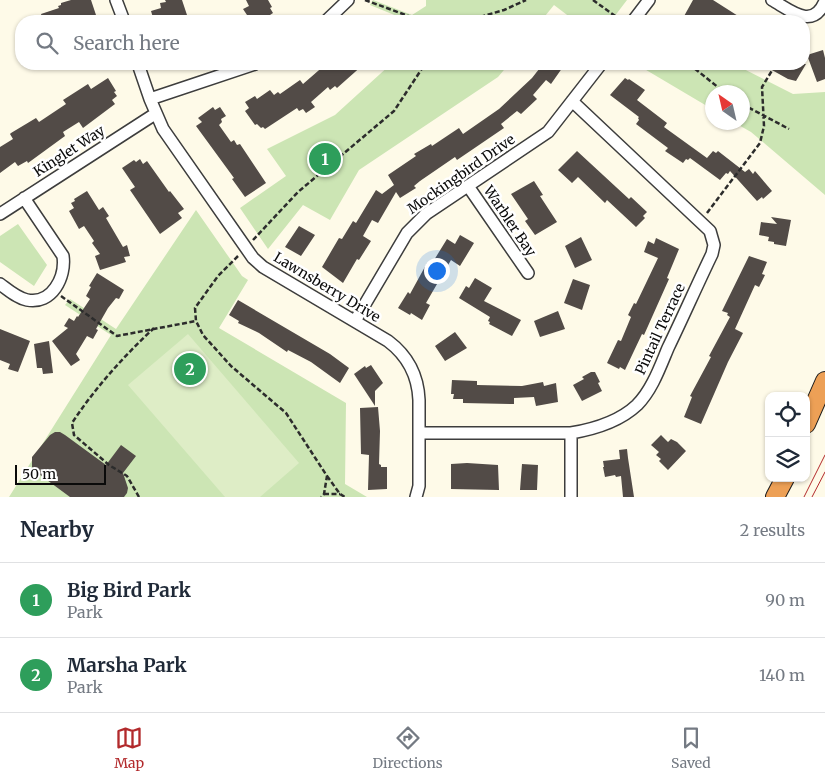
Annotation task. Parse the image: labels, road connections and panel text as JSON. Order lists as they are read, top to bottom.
{
  "streets": {
    "street": [
      "Kinglet Way",
      "Mockingbird Drive",
      "Warbler Bay",
      "Lawnsberry Drive",
      "Pintail Terrace"
    ]
  },
  "crossings": [
    ["Kinglet Way", "Lawnsberry Drive"],
    ["Mockingbird Drive", "Warbler Bay"],
    ["Mockingbird Drive", "Lawnsberry Drive"],
    ["Mockingbird Drive", "Pintail Terrace"],
    ["Lawnsberry Drive", "Pintail Terrace"]
  ],
  "scale_bar": "50 m",
  "north": "top left",
  "page": {
    "search": "Search here",
    "pins": ["1", "2"],
    "scale": "50 m",
    "heading": ["Nearby", "2 results"],
    "list": [
      {
        "mark": "1",
        "name": "Big Bird Park",
        "note": "Park",
        "value": "90 m"
      },
      {
        "mark": "2",
        "name": "Marsha Park",
        "note": "Park",
        "value": "140 m"
      }
    ],
    "nav": ["Map", "Directions", "Saved"]
  }
}
